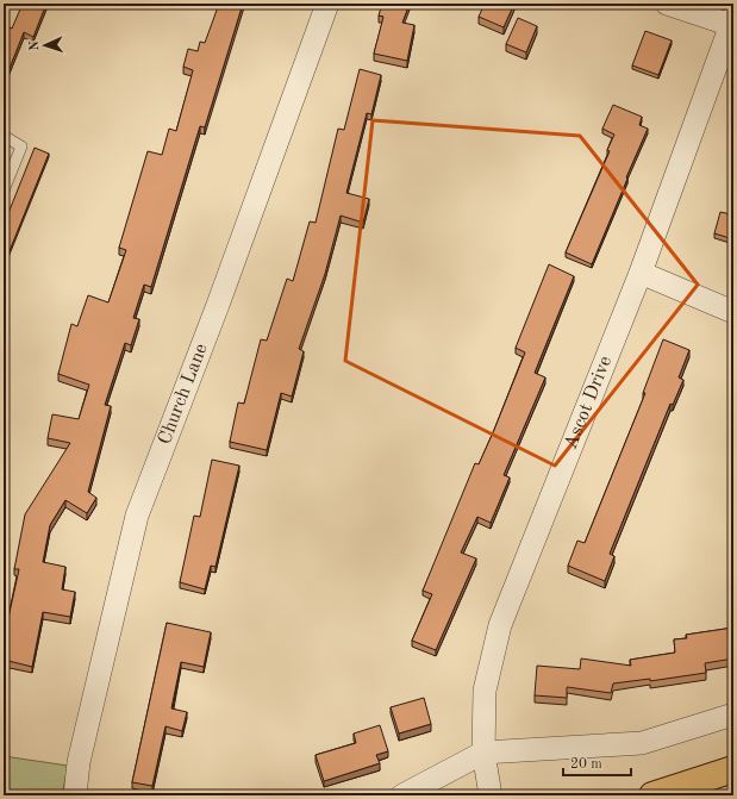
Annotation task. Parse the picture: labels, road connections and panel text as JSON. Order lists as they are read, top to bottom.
{
  "streets": {
    "street": ["Church Lane", "Ascot Drive"]
  },
  "scale_bar": "20 m",
  "north": "left"
}
